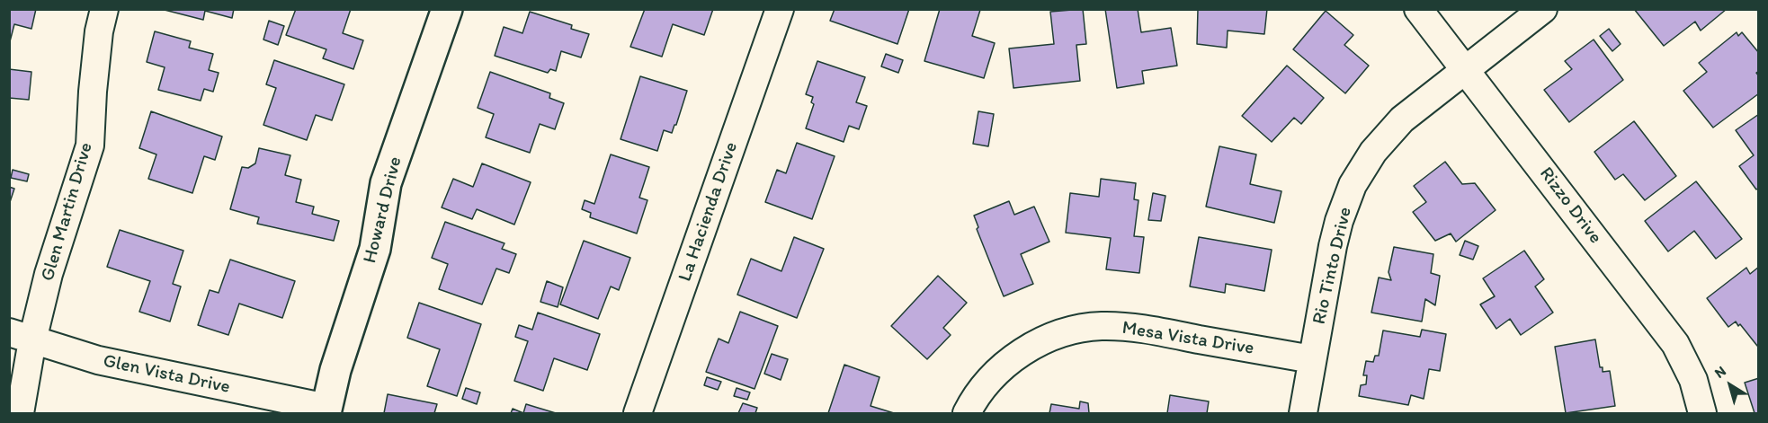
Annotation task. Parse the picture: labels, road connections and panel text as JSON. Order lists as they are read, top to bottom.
{
  "streets": {
    "street": [
      "Rizzo Drive",
      "Howard Drive",
      "Glen Martin Drive",
      "La Hacienda Drive",
      "Rio Tinto Drive",
      "Mesa Vista Drive",
      "Glen Vista Drive"
    ]
  },
  "crossings": [
    ["Rizzo Drive", "Rio Tinto Drive"],
    ["Howard Drive", "Glen Vista Drive"],
    ["Glen Martin Drive", "Glen Vista Drive"],
    ["Rio Tinto Drive", "Mesa Vista Drive"]
  ],
  "north": "top left"
}
